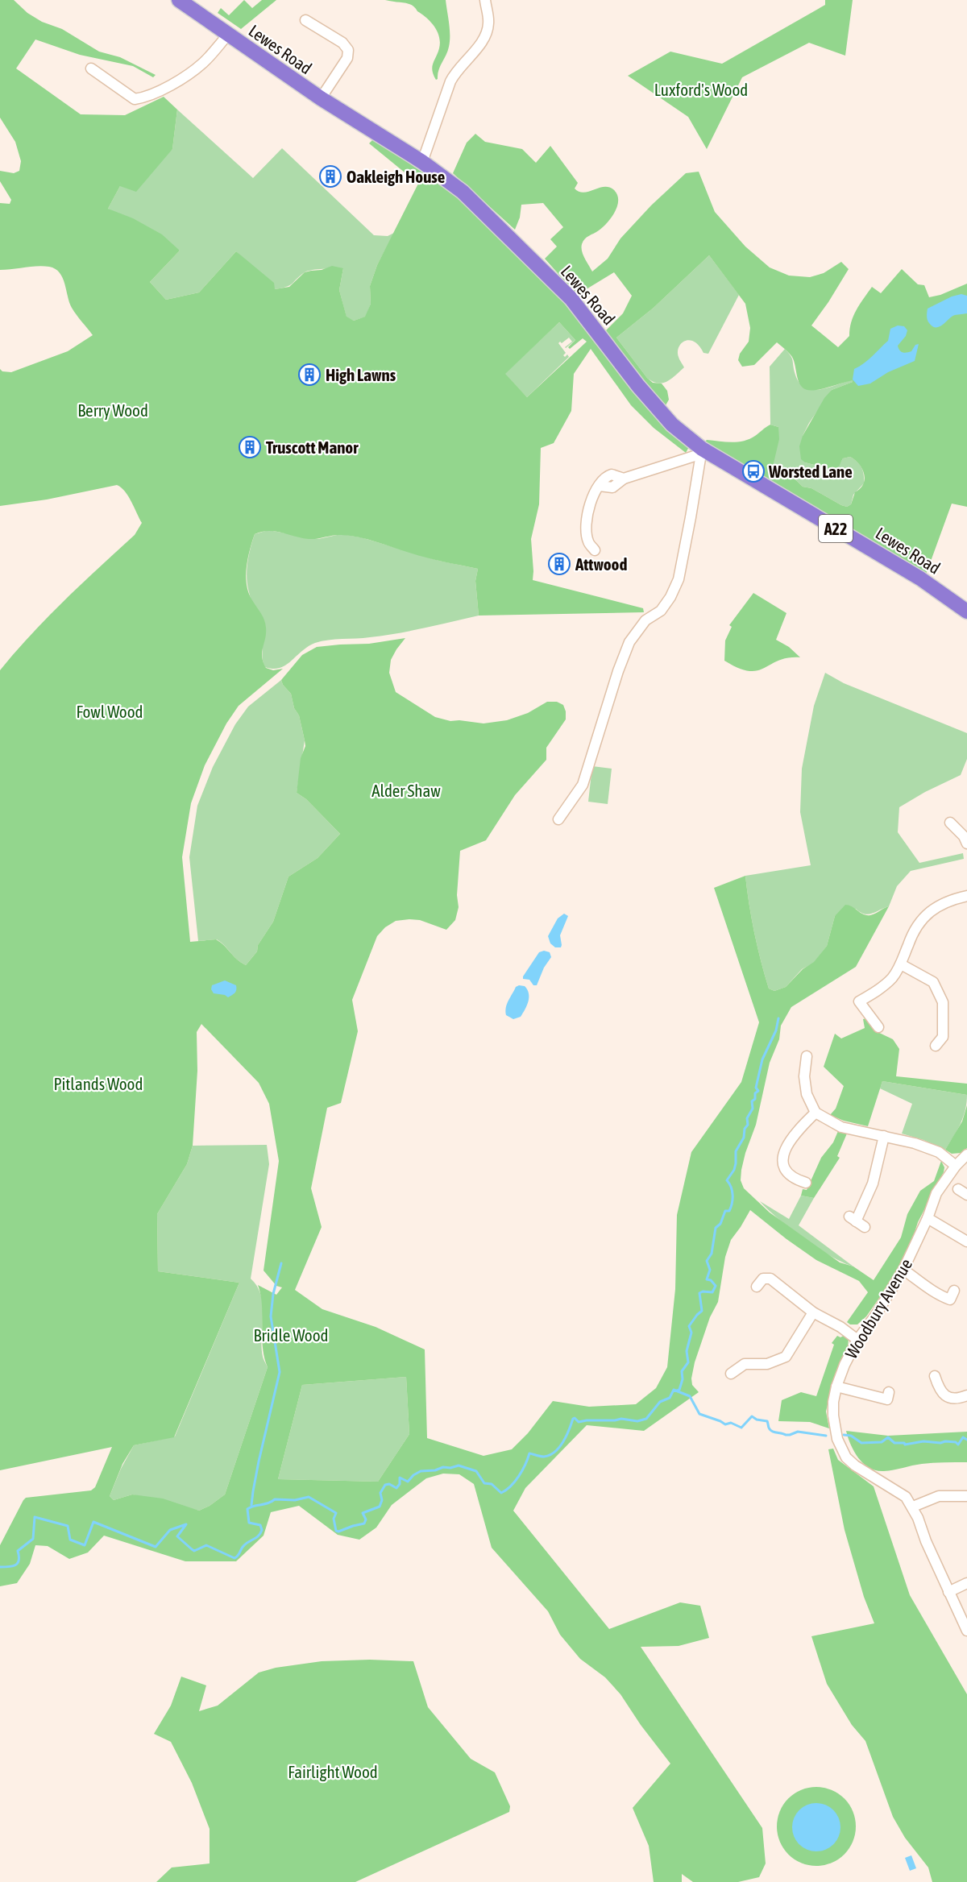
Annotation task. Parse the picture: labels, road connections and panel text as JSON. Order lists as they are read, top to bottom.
{
  "streets": {
    "highway": ["Lewes Road", "A22"],
    "street": ["Woodbury Avenue"]
  },
  "parks": [
    "Luxford's Wood",
    "Berry Wood",
    "Fowl Wood",
    "Alder Shaw",
    "Pitlands Wood",
    "Bridle Wood",
    "Fairlight Wood"
  ],
  "places": {
    "building": [
      "Oakleigh House",
      "High Lawns",
      "Truscott Manor",
      "Attwood"
    ],
    "bus stop": ["Worsted Lane"]
  }
}
